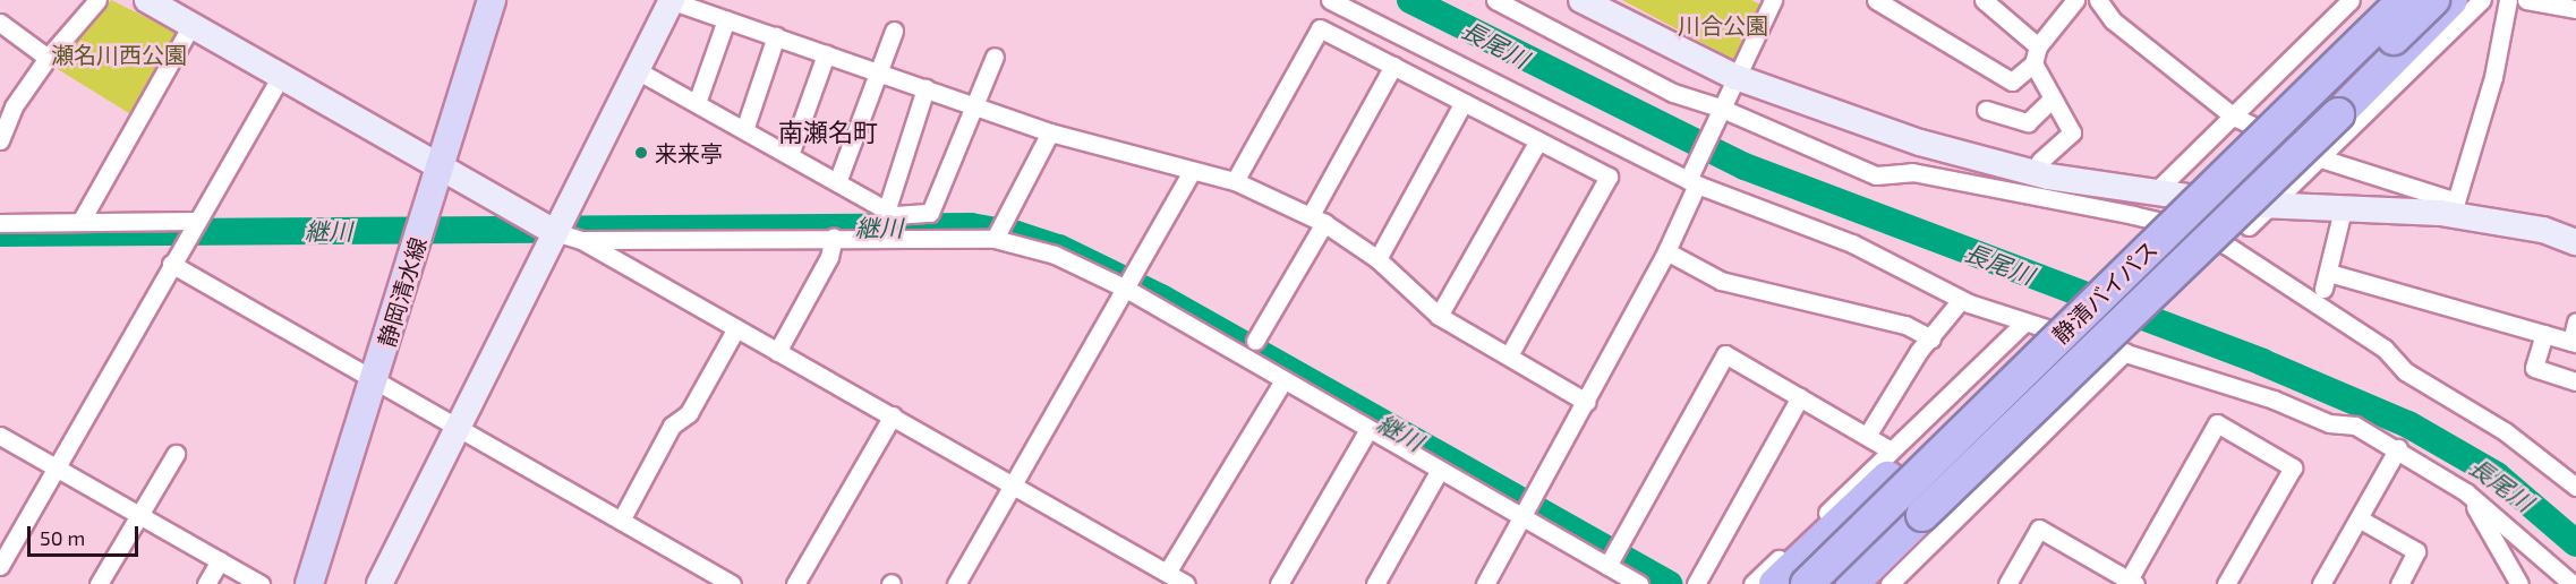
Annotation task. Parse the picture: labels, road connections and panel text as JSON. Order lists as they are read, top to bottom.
{
  "streets": {
    "highway": ["静清バイパス"],
    "main road": ["静岡清水線"]
  },
  "districts": ["南瀬名町"],
  "water": ["長尾川", "継川"],
  "parks": ["川合公園", "瀬名川西公園"],
  "places": ["来来亭"],
  "scale_bar": "50 m"
}
